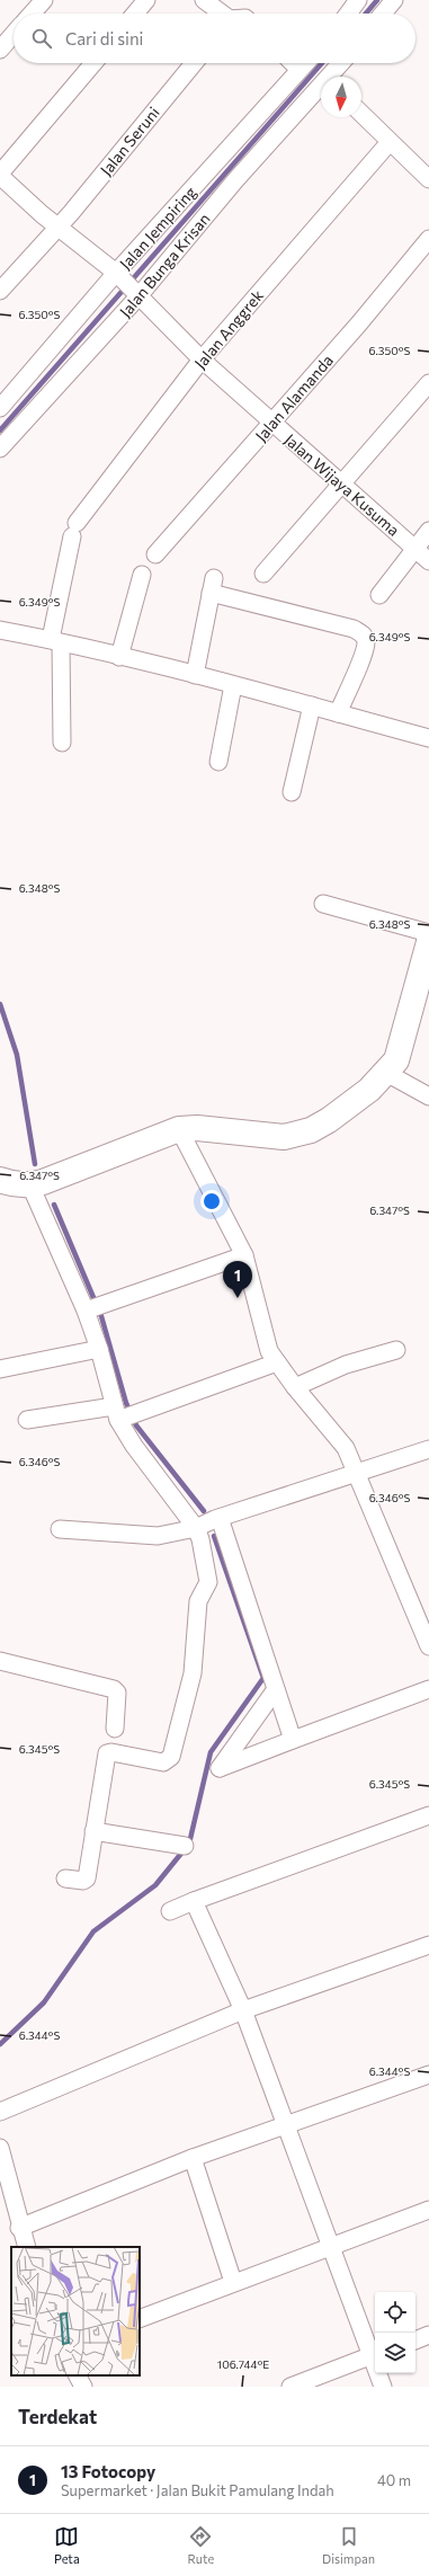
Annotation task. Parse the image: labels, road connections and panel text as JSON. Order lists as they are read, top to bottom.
{
  "streets": {
    "street": [
      "Jalan Seruni",
      "Jalan Jempiring",
      "Jalan Bunga Krisan",
      "Jalan Anggrek",
      "Jalan Alamanda",
      "Jalan Wijaya Kusuma"
    ]
  },
  "crossings": [
    ["Jalan Seruni", "Jalan Jempiring"],
    ["Jalan Jempiring", "Jalan Wijaya Kusuma"],
    ["Jalan Bunga Krisan", "Jalan Wijaya Kusuma"],
    ["Jalan Anggrek", "Jalan Wijaya Kusuma"],
    ["Jalan Alamanda", "Jalan Wijaya Kusuma"]
  ],
  "north": "bottom",
  "page": {
    "search": "Cari di sini",
    "pins": "1",
    "heading": "Terdekat",
    "list": [
      {
        "mark": "1",
        "name": "13 Fotocopy",
        "note": "Supermarket · Jalan Bukit Pamulang Indah",
        "value": "40 m"
      }
    ],
    "nav": ["Peta", "Rute", "Disimpan"]
  },
  "coordinates": [
    "6.350°S",
    "6.349°S",
    "6.348°S",
    "6.347°S",
    "6.346°S",
    "6.345°S",
    "6.344°S",
    "106.744°E"
  ]
}
